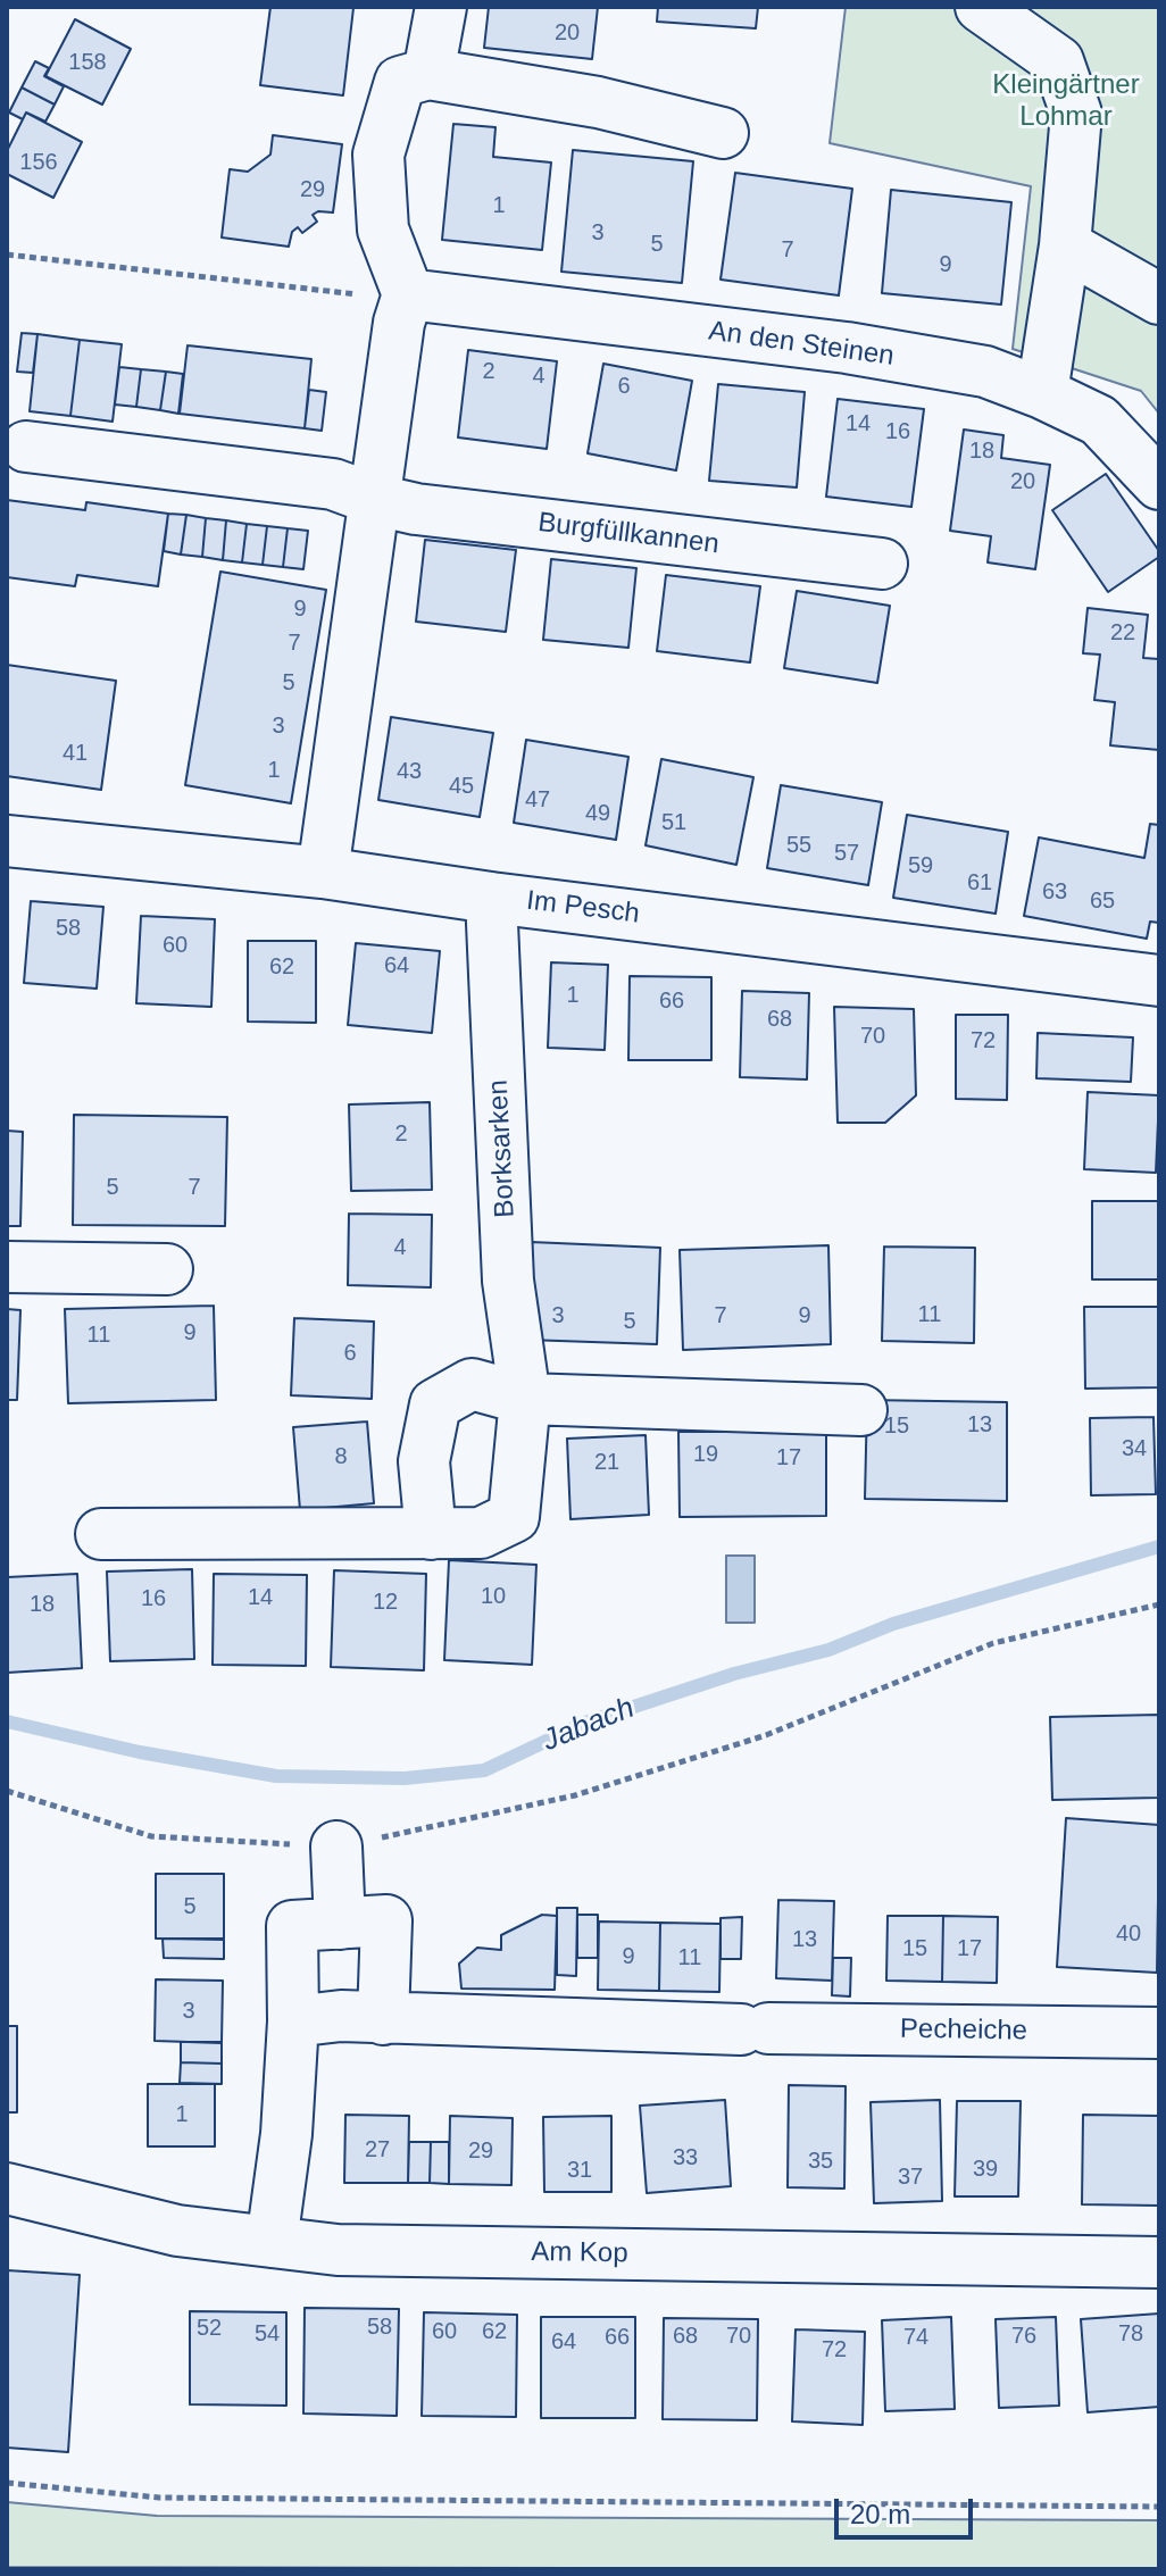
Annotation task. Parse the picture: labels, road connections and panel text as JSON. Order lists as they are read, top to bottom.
{
  "streets": {
    "street": [
      "An den Steinen",
      "Burgfüllkannen",
      "Im Pesch",
      "Borksarken",
      "Pecheiche",
      "Am Kop"
    ]
  },
  "crossings": [
    ["Im Pesch", "Borksarken"]
  ],
  "water": ["Jabach"],
  "parks": ["Kleingärtner Lohmar"],
  "house_numbers": [
    "20",
    "158",
    "156",
    "29",
    "1",
    "3",
    "5",
    "7",
    "9",
    "2",
    "4",
    "6",
    "14",
    "16",
    "18",
    "20",
    "9",
    "22",
    "7",
    "5",
    "3",
    "41",
    "1",
    "43",
    "45",
    "47",
    "49",
    "51",
    "55",
    "57",
    "59",
    "61",
    "63",
    "65",
    "58",
    "60",
    "64",
    "62",
    "1",
    "66",
    "68",
    "70",
    "72",
    "2",
    "5",
    "7",
    "4",
    "11",
    "3",
    "7",
    "9",
    "5",
    "9",
    "11",
    "6",
    "13",
    "15",
    "34",
    "19",
    "8",
    "17",
    "21",
    "10",
    "14",
    "16",
    "12",
    "18",
    "5",
    "40",
    "13",
    "15",
    "17",
    "9",
    "11",
    "3",
    "1",
    "27",
    "29",
    "33",
    "35",
    "39",
    "31",
    "37",
    "58",
    "52",
    "60",
    "62",
    "54",
    "78",
    "68",
    "70",
    "76",
    "66",
    "74",
    "64",
    "72"
  ],
  "scale_bar": "20 m"
}
